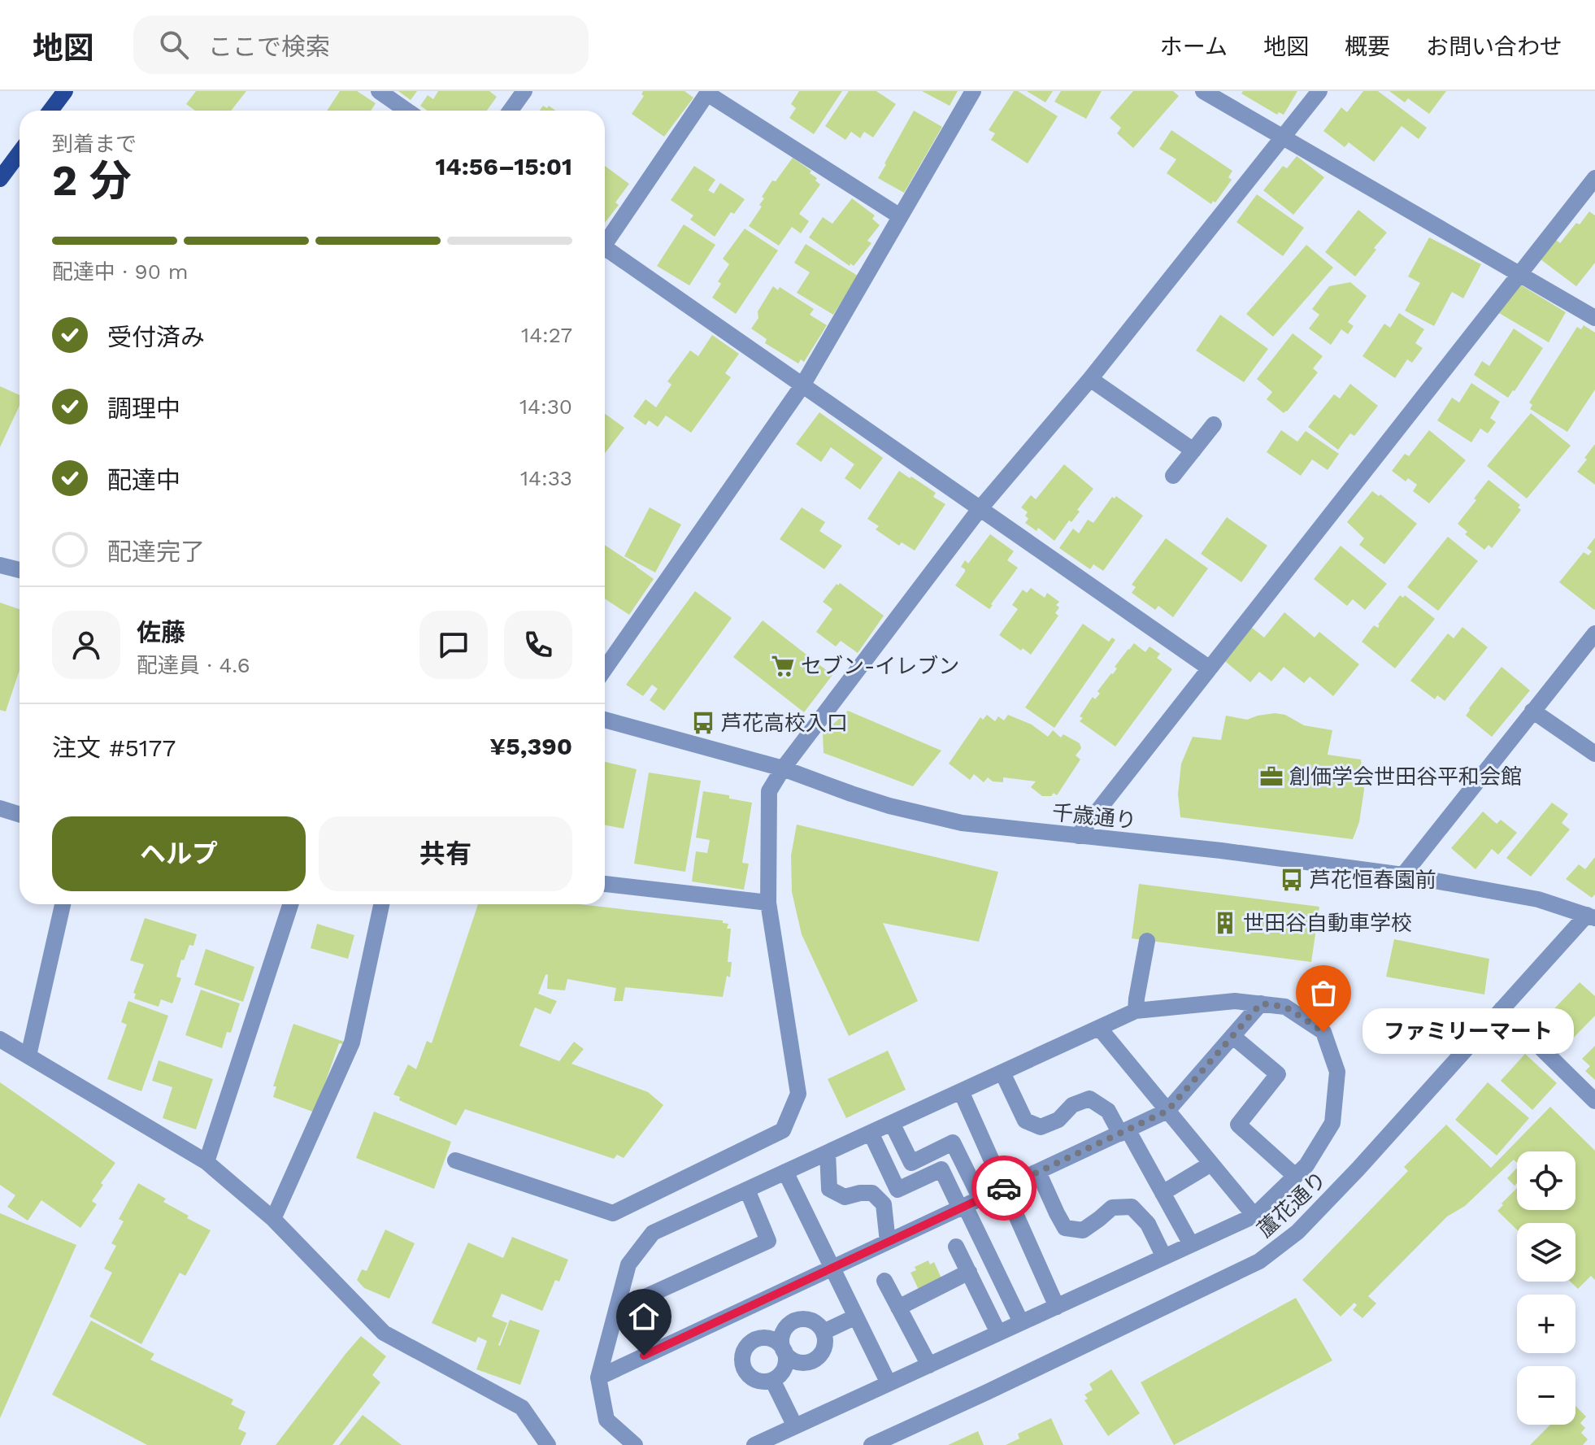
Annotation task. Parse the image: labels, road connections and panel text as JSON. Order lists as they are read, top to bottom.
{
  "streets": {
    "street": ["千歳通り", "蘆花通り"]
  },
  "crossings": [
    ["千歳通り", "蘆花通り"]
  ],
  "places": {
    "supermarket": ["セブン-イレブン"],
    "bus stop": ["芦花高校入口", "芦花恒春園前"],
    "office": ["創価学会世田谷平和会館"],
    "building": ["世田谷自動車学校"],
    "other": ["ファミリーマート"]
  },
  "page": {
    "header": "地図",
    "search": "ここで検索",
    "nav": [
      "ホーム",
      "地図",
      "概要",
      "お問い合わせ"
    ],
    "heading": ["2 分", "到着まで", "14:56–15:01"],
    "panel": [
      "佐藤",
      "配達員 · 4.6",
      "注文 #5177",
      "¥5,390"
    ],
    "bar": "配達中 · 90 m",
    "list": [
      ["受付済み", "14:27"],
      ["調理中", "14:30"],
      ["配達中", "14:33"],
      "配達完了"
    ],
    "buttons": ["ヘルプ", "共有"],
    "bubble": "ファミリーマート",
    "map_buttons": ["+", "−"]
  }
}
